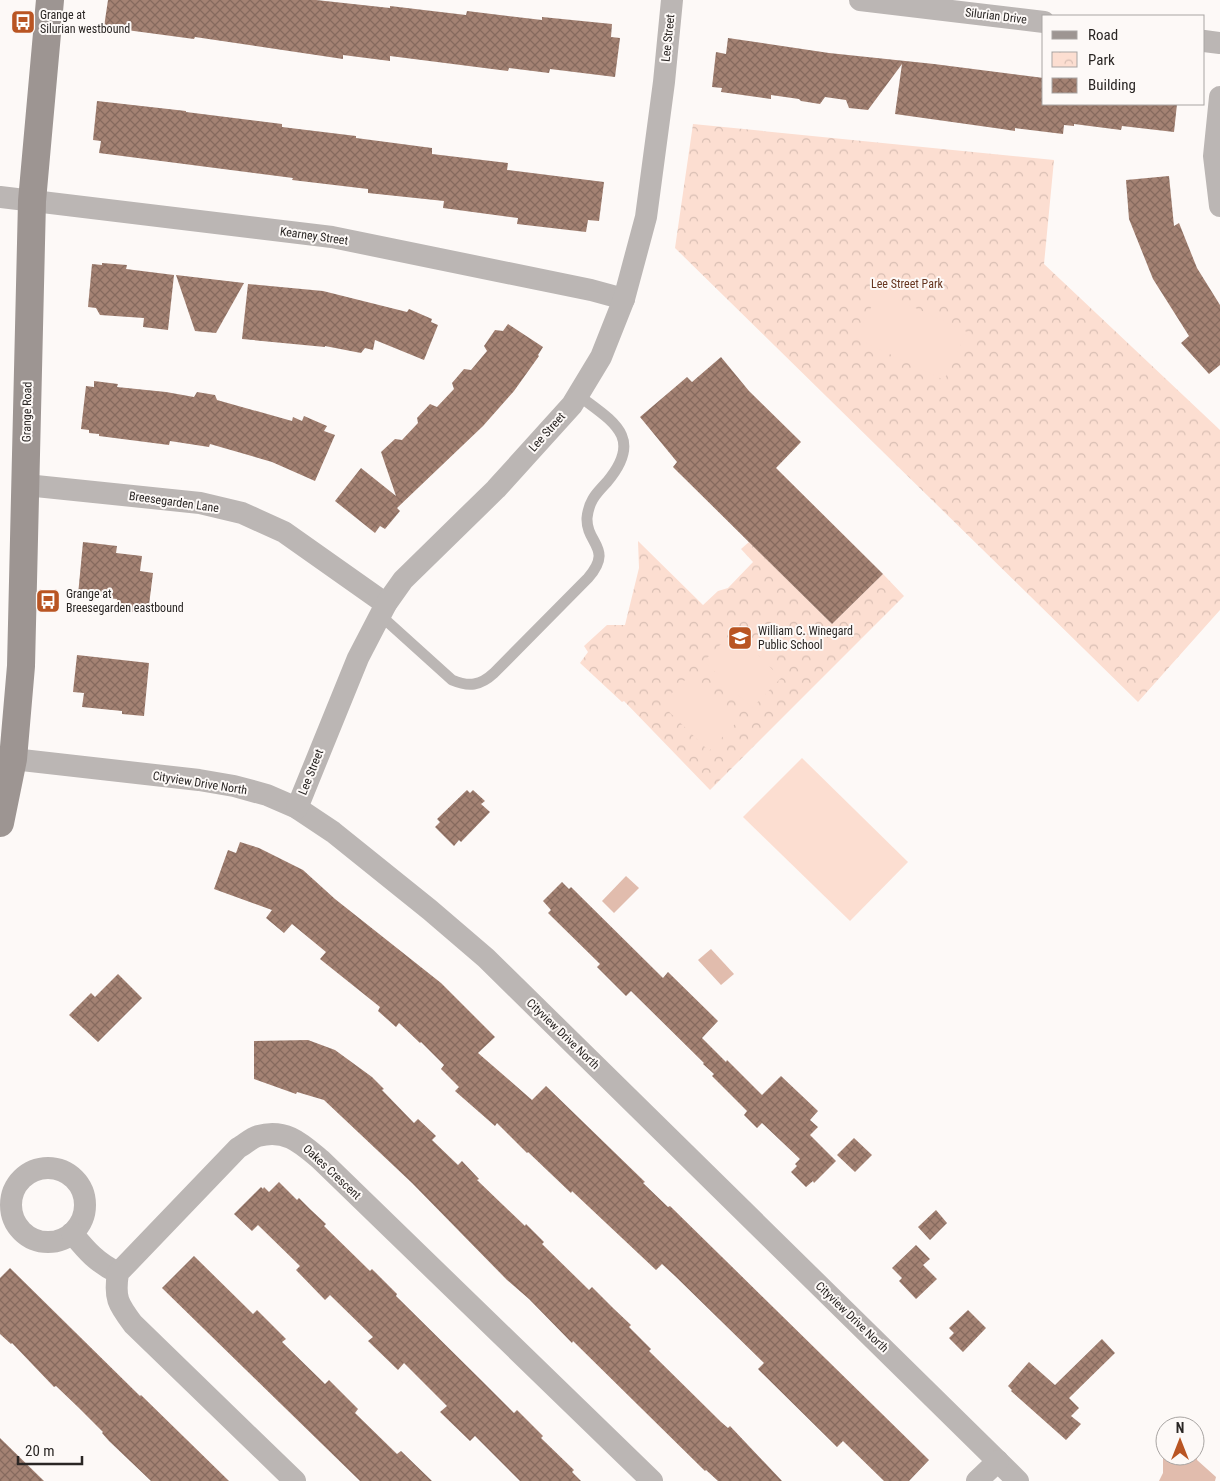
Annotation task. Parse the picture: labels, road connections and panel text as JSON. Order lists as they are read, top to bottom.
{
  "streets": {
    "main road": ["Grange Road"],
    "street": [
      "Silurian Drive",
      "Lee Street",
      "Kearney Street",
      "Breesegarden Lane",
      "Cityview Drive North",
      "Oakes Crescent"
    ]
  },
  "crossings": [
    ["Lee Street", "Kearney Street"],
    ["Lee Street", "Breesegarden Lane"],
    ["Lee Street", "Cityview Drive North"],
    ["Kearney Street", "Grange Road"],
    ["Grange Road", "Breesegarden Lane"],
    ["Grange Road", "Cityview Drive North"]
  ],
  "parks": ["Lee Street Park"],
  "places": {
    "bus stop": ["Grange at Silurian westbound", "Grange at Breesegarden eastbound"],
    "school or university": ["William C. Winegard Public School"]
  },
  "legend": ["Road", "Park", "Building"],
  "scale_bar": "20 m",
  "north": "top"
}
